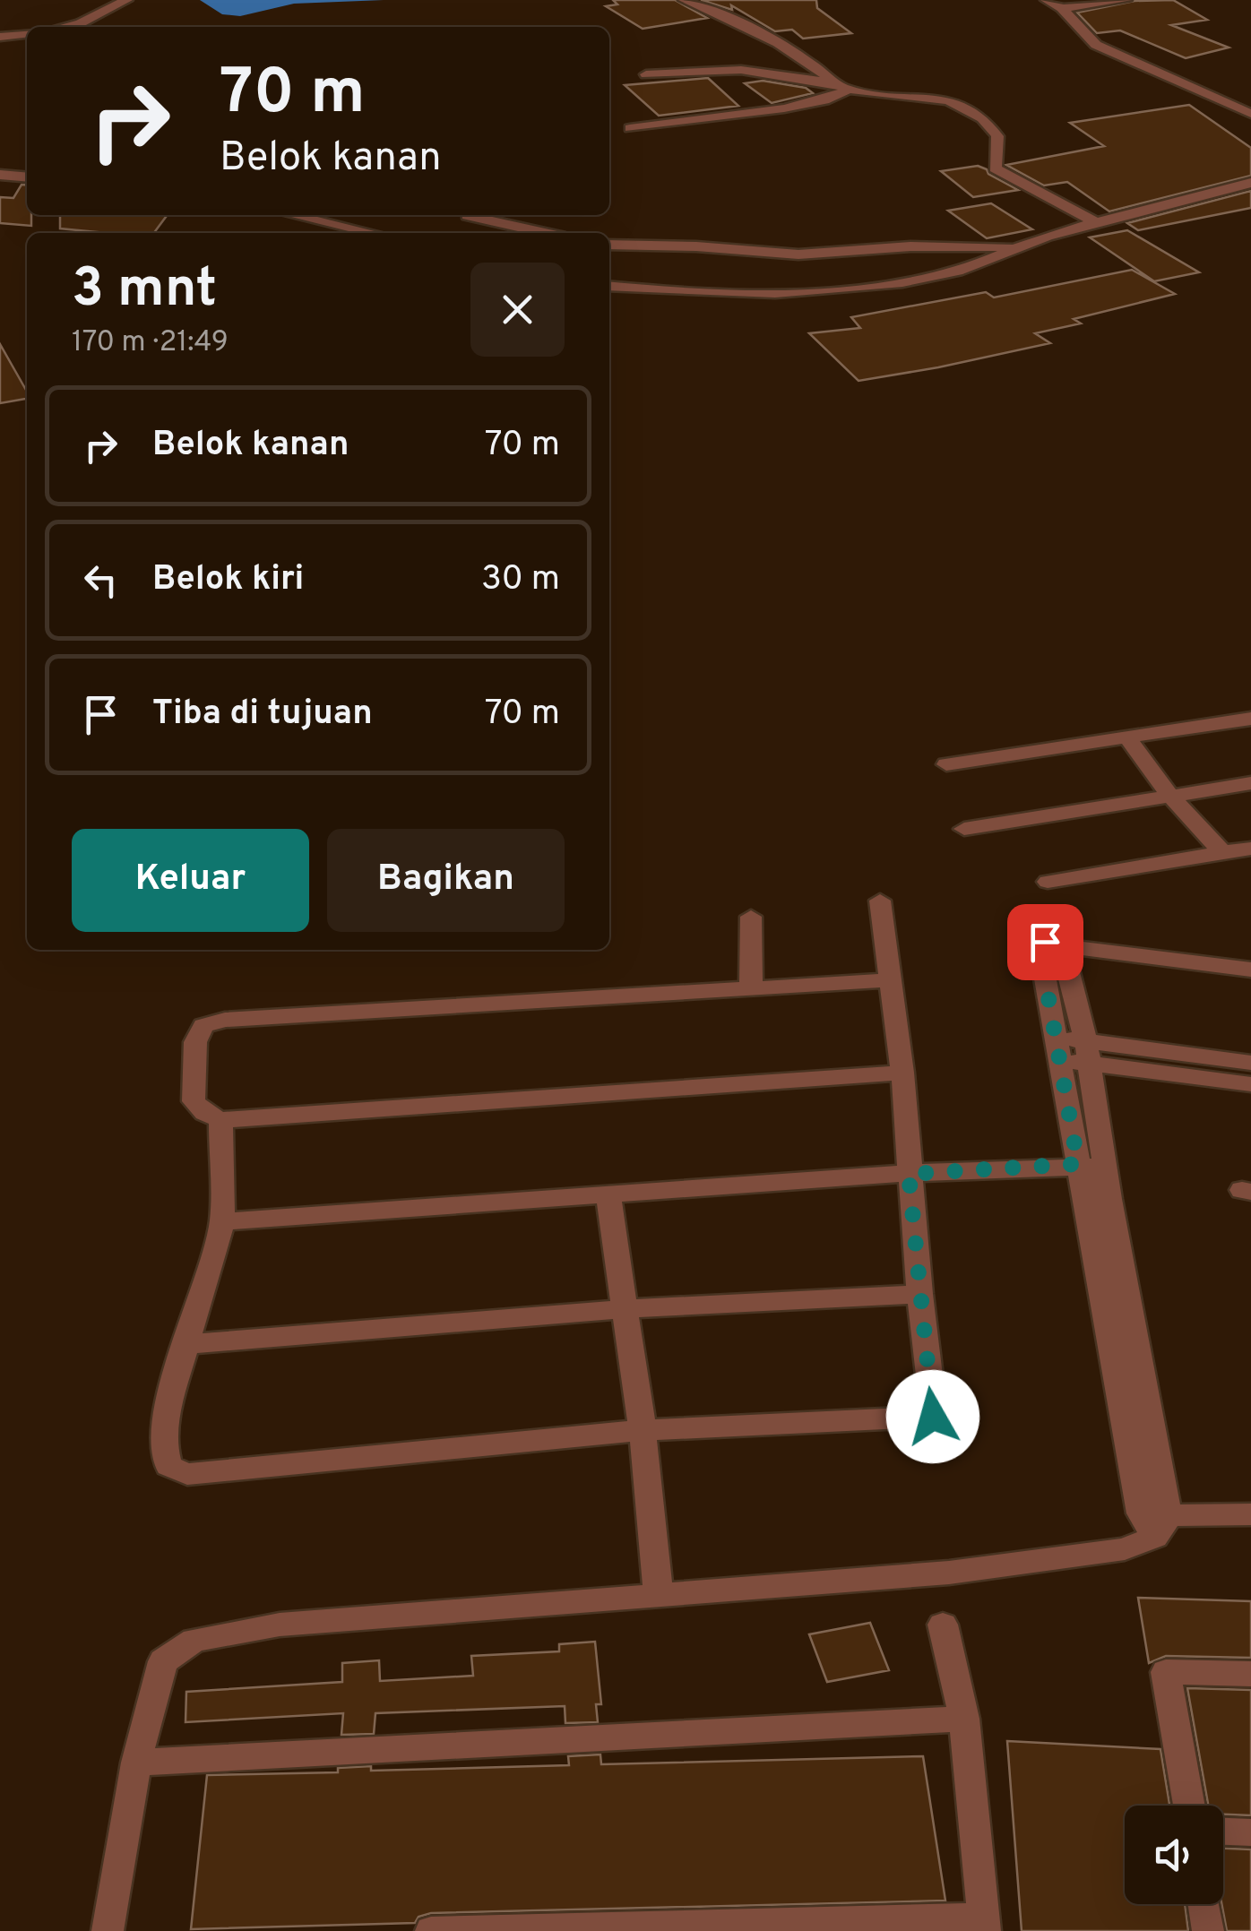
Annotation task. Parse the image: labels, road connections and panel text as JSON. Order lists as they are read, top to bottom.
{
  "page": {
    "turn": ["70 m", "Belok kanan"],
    "heading": ["3 mnt", "170 m · 21:49"],
    "list": [
      {
        "name": "Belok kanan",
        "value": "70 m"
      },
      {
        "name": "Belok kiri",
        "value": "30 m"
      },
      {
        "name": "Tiba di tujuan",
        "value": "70 m"
      }
    ],
    "buttons": ["Keluar", "Bagikan"]
  }
}
